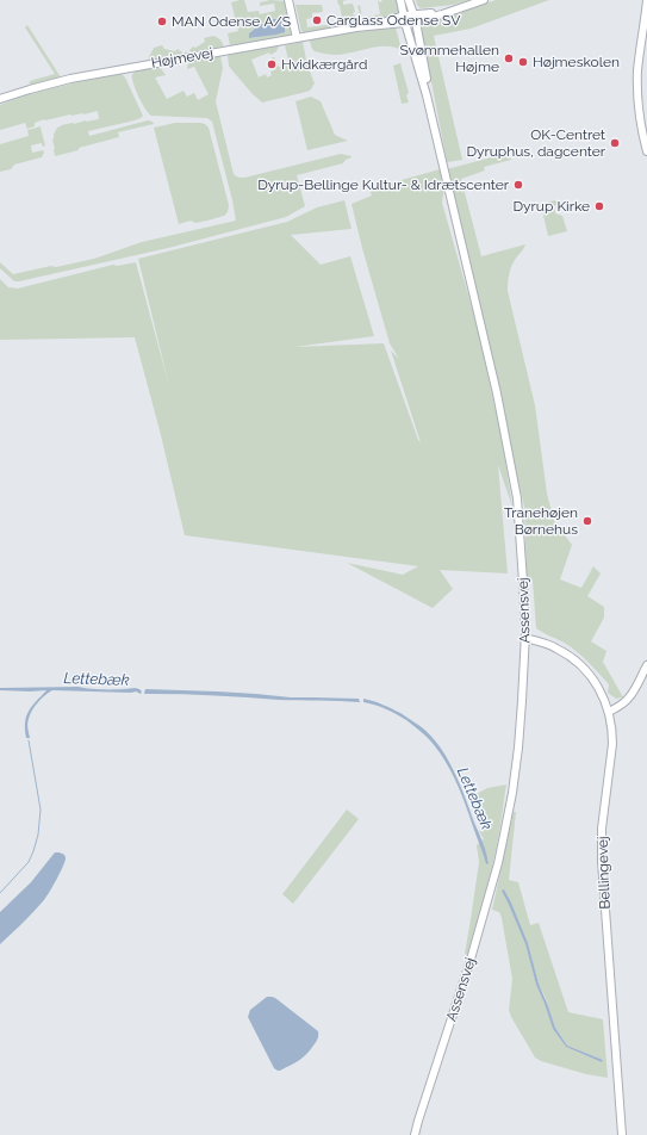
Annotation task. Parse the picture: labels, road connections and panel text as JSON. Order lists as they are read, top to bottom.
{
  "streets": {
    "street": ["Højmevej", "Assensvej", "Bellingevej"]
  },
  "crossings": [
    ["Højmevej", "Assensvej"],
    ["Assensvej", "Bellingevej"]
  ],
  "water": ["Lettebæk"],
  "places": [
    "Carglass Odense SV",
    "MAN Odense A/S",
    "Svømmehallen Højme",
    "Højmeskolen",
    "Hvidkærgård",
    "OK-Centret Dyruphus, dagcenter",
    "Dyrup-Bellinge Kultur- & Idrætscenter",
    "Dyrup Kirke",
    "Tranehøjen Børnehus"
  ]
}
